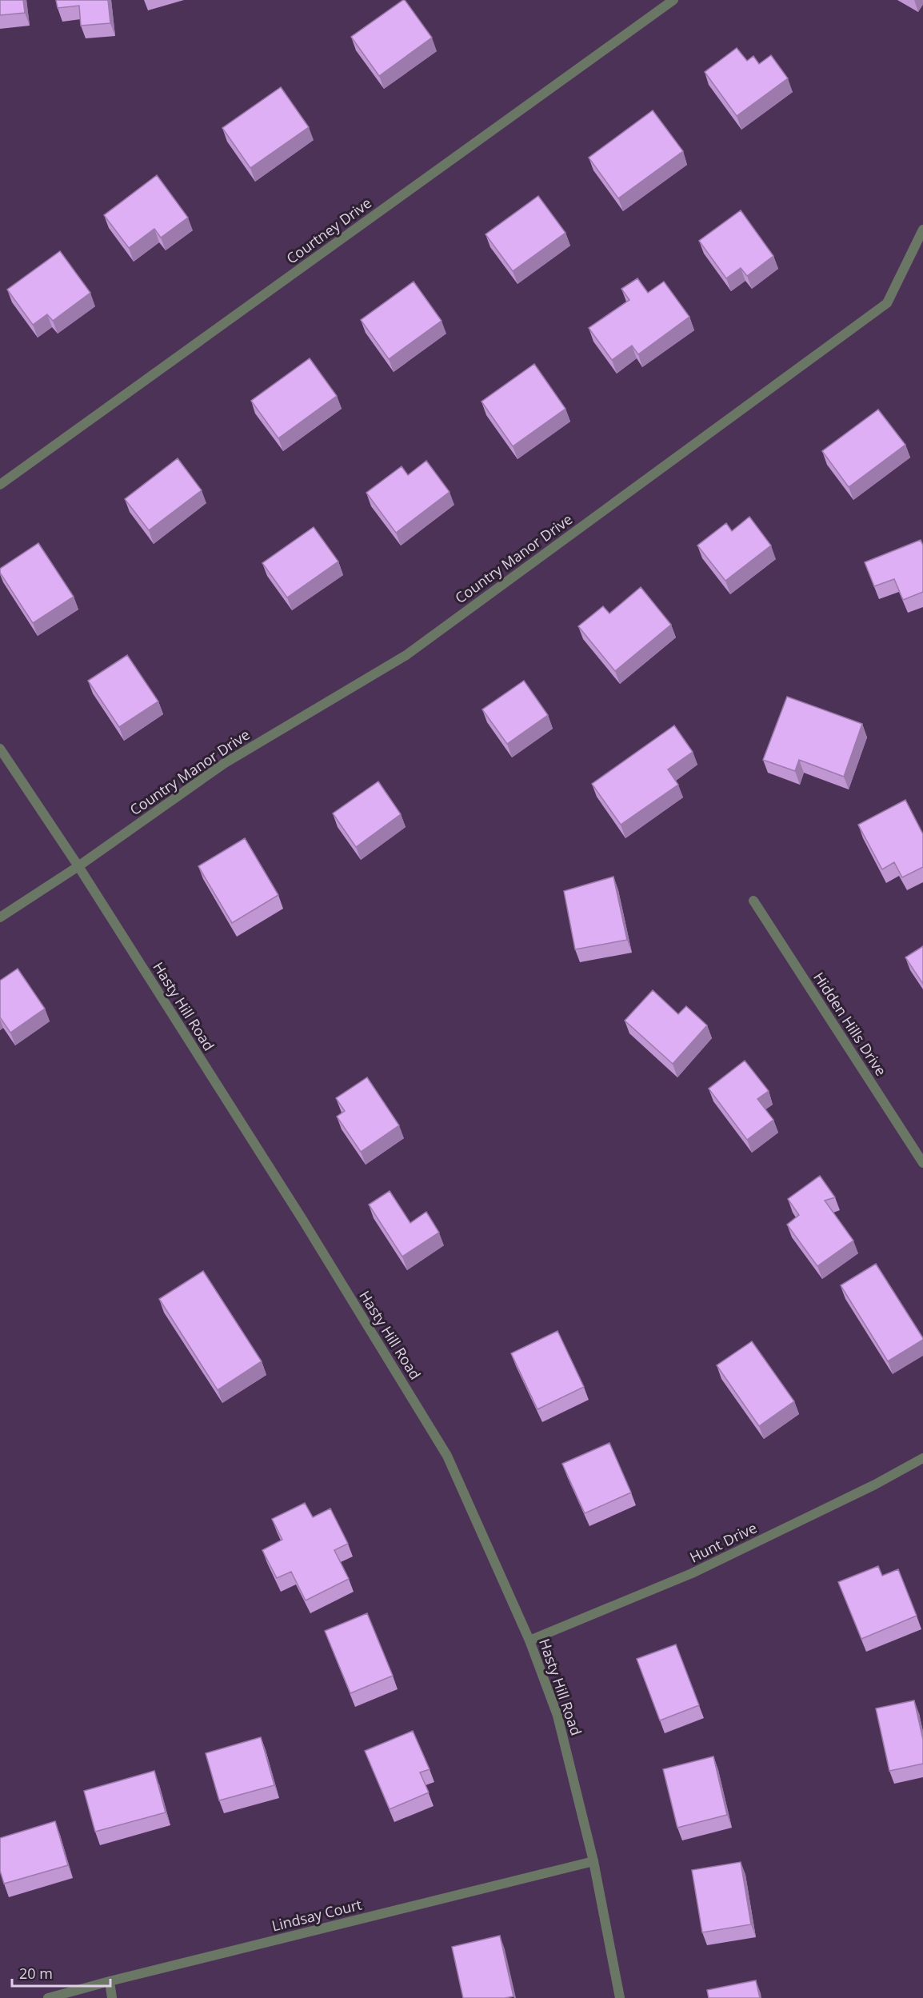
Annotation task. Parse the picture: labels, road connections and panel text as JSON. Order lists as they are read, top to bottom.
{
  "streets": {
    "street": [
      "Courtney Drive",
      "Country Manor Drive",
      "Hasty Hill Road",
      "Hidden Hills Drive",
      "Hunt Drive",
      "Lindsay Court"
    ]
  },
  "crossings": [
    ["Country Manor Drive", "Hasty Hill Road"],
    ["Hasty Hill Road", "Hunt Drive"],
    ["Hasty Hill Road", "Lindsay Court"]
  ],
  "scale_bar": "20 m"
}
